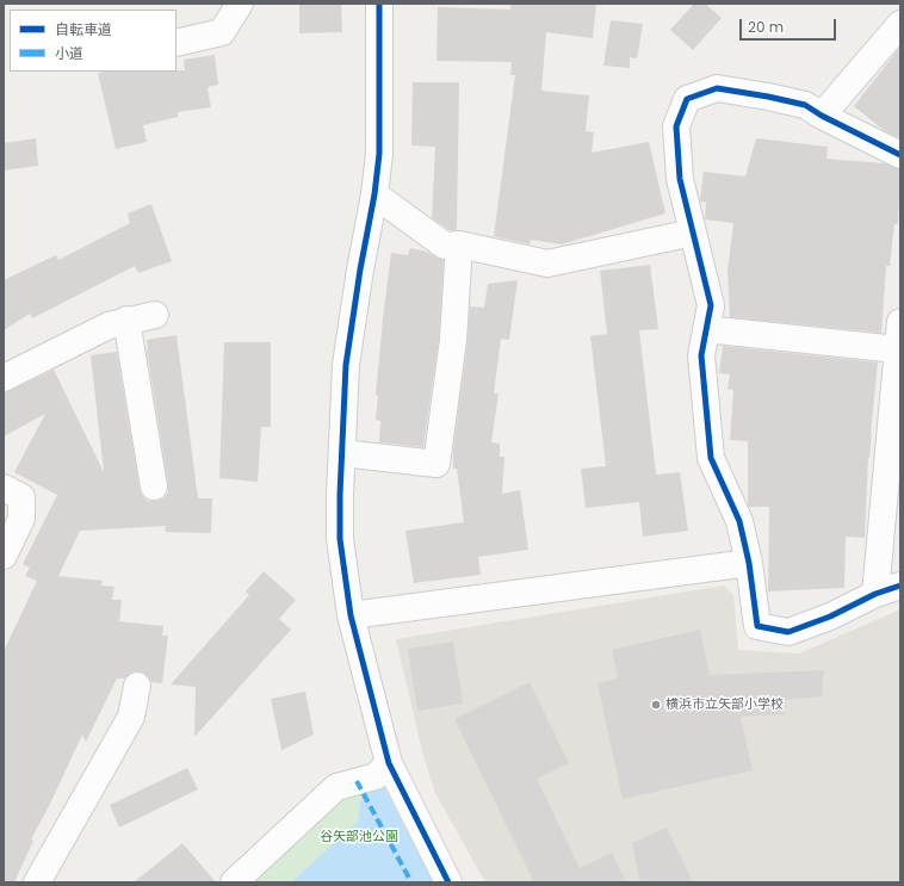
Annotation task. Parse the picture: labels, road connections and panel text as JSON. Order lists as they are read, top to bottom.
{
  "parks": ["谷矢部池公園"],
  "places": ["横浜市立矢部小学校"],
  "legend": ["自転車道", "小道"],
  "scale_bar": "20 m"
}
